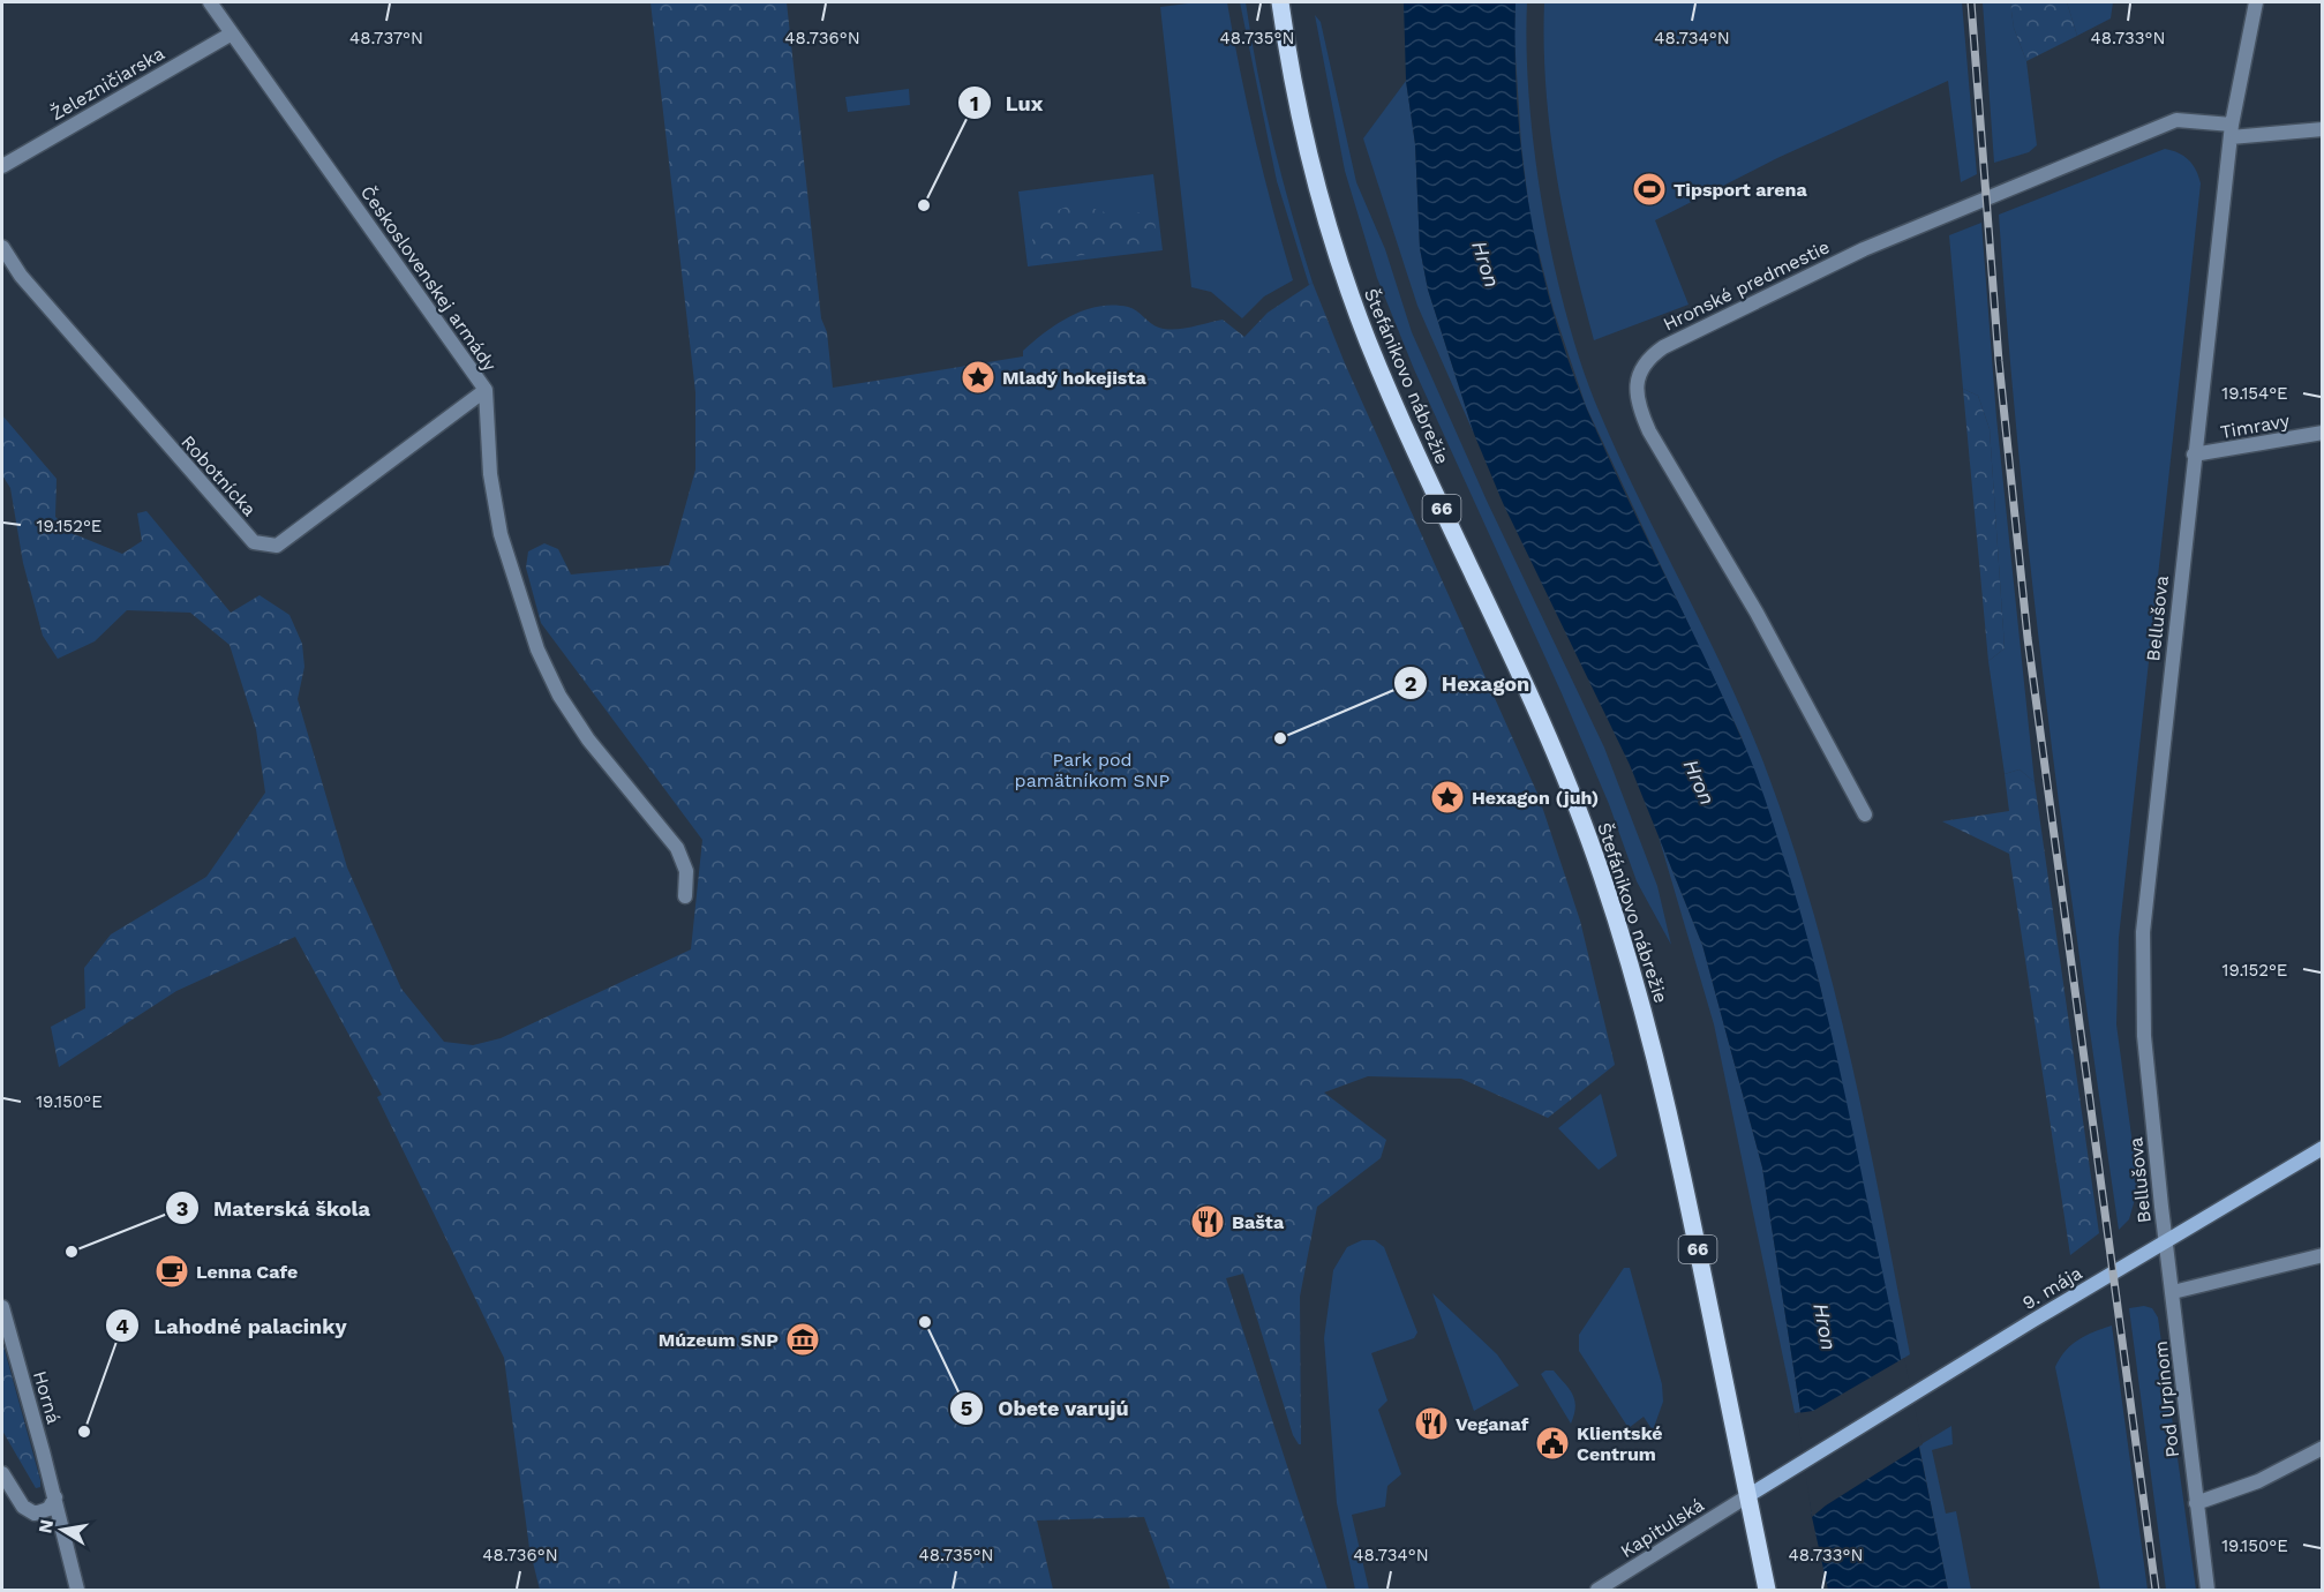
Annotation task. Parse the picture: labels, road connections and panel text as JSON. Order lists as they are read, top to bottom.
{
  "streets": {
    "main road": ["Štefánikovo nábrežie", "66", "9. mája"],
    "street": [
      "Železničiarska",
      "Československej armády",
      "Hronské predmestie",
      "Timravy",
      "Robotnícka",
      "Bellušova",
      "Horná",
      "Pod Urpínom",
      "Kapitulská"
    ]
  },
  "crossings": [
    ["Železničiarska", "Československej armády"],
    ["Československej armády", "Robotnícka"],
    ["Hronské predmestie", "Bellušova"],
    ["Štefánikovo nábrežie", "9. mája"],
    ["Štefánikovo nábrežie", "Kapitulská"],
    ["Timravy", "Bellušova"],
    ["Bellušova", "9. mája"],
    ["Bellušova", "Pod Urpínom"],
    ["9. mája", "Pod Urpínom"],
    ["9. mája", "Kapitulská"]
  ],
  "water": ["Hron"],
  "parks": ["Park pod pamätníkom SNP"],
  "places": {
    "sports": ["Tipsport arena"],
    "other": [
      "Lux",
      "Hexagon",
      "Materská škola",
      "Obete varujú",
      "Lahodné palacinky"
    ],
    "place": ["Mladý hokejista", "Hexagon (juh)"],
    "restaurant": ["Bašta", "Veganaf"],
    "cafe": ["Lenna Cafe"],
    "museum": ["Múzeum SNP"],
    "public building": ["Klientské Centrum"]
  },
  "north": "left",
  "coordinates": [
    "48.737°N",
    "48.736°N",
    "48.735°N",
    "48.734°N",
    "48.733°N",
    "19.154°E",
    "19.152°E",
    "19.150°E"
  ]
}
